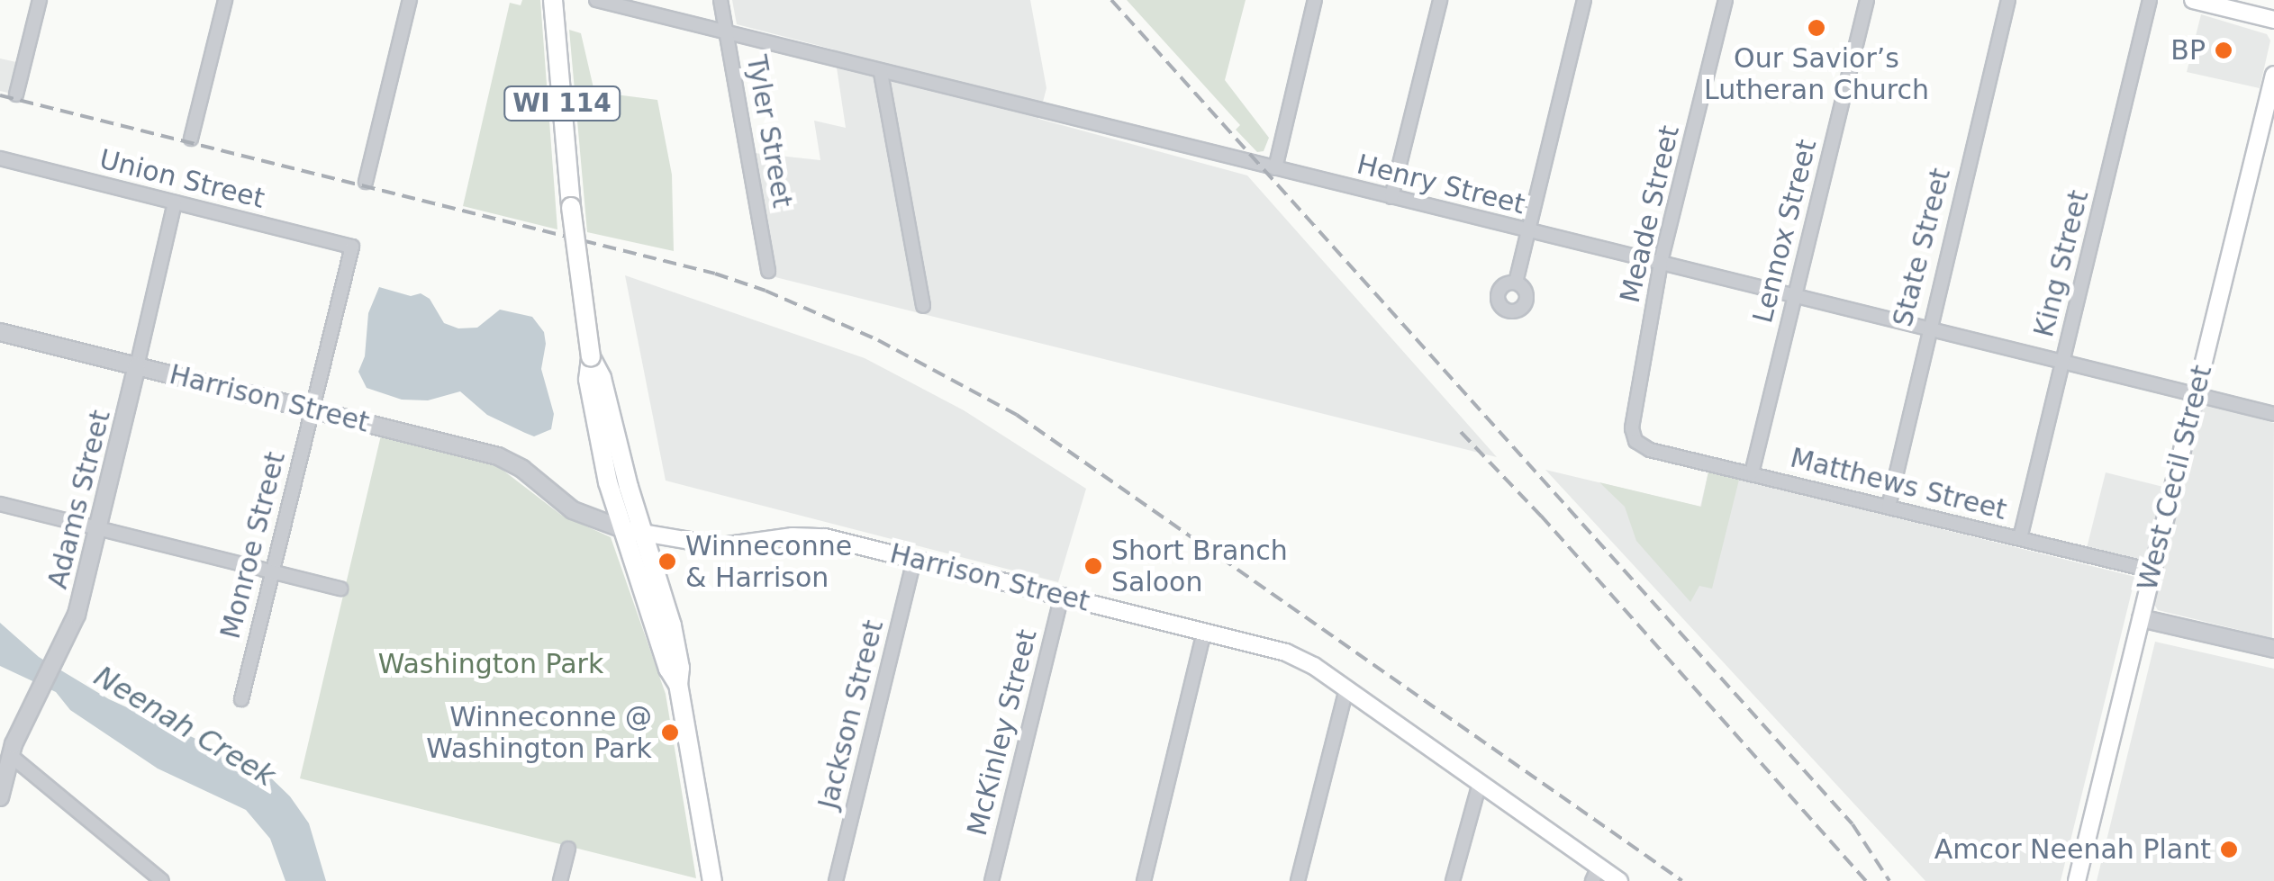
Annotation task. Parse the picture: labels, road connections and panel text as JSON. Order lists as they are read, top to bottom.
{
  "streets": {
    "main road": ["WI 114", "Harrison Street", "West Cecil Street"],
    "street": [
      "Tyler Street",
      "Union Street",
      "Henry Street",
      "Meade Street",
      "Lennox Street",
      "State Street",
      "King Street",
      "Matthews Street",
      "Adams Street",
      "Monroe Street",
      "Jackson Street",
      "McKinley Street"
    ]
  },
  "crossings": [
    ["WI 114", "Harrison Street"],
    ["Tyler Street", "Henry Street"],
    ["Union Street", "Adams Street"],
    ["Union Street", "Monroe Street"],
    ["Henry Street", "Meade Street"],
    ["Henry Street", "Lennox Street"],
    ["Henry Street", "State Street"],
    ["Henry Street", "King Street"],
    ["Henry Street", "West Cecil Street"],
    ["Meade Street", "Matthews Street"],
    ["Lennox Street", "Matthews Street"],
    ["State Street", "Matthews Street"],
    ["King Street", "Matthews Street"],
    ["Harrison Street", "Adams Street"],
    ["Harrison Street", "Monroe Street"],
    ["Harrison Street", "Jackson Street"],
    ["Harrison Street", "McKinley Street"],
    ["West Cecil Street", "Matthews Street"]
  ],
  "water": ["Neenah Creek"],
  "parks": ["Washington Park"],
  "places": [
    "Our Savior’s Lutheran Church",
    "BP",
    "Winneconne & Harrison",
    "Short Branch Saloon",
    "Winneconne @ Washington Park",
    "Amcor Neenah Plant"
  ]
}
